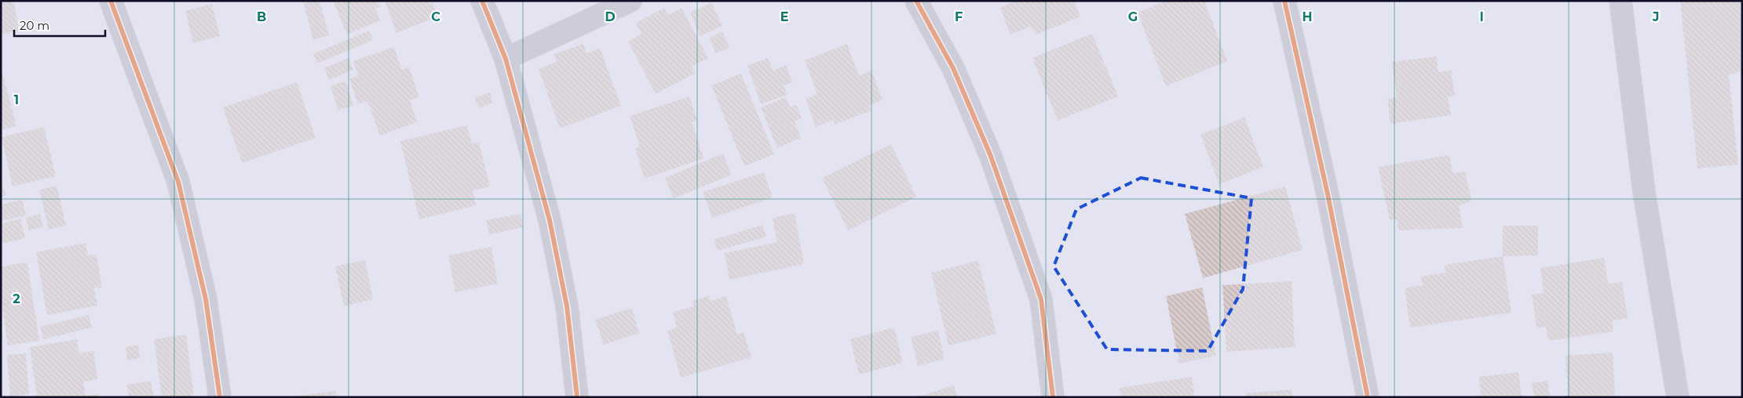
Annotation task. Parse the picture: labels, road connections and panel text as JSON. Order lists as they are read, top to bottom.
{
  "scale_bar": "20 m",
  "grid": {
    "columns": [
      "B",
      "C",
      "D",
      "E",
      "F",
      "G",
      "H",
      "I",
      "J"
    ],
    "rows": ["1", "2"]
  }
}
